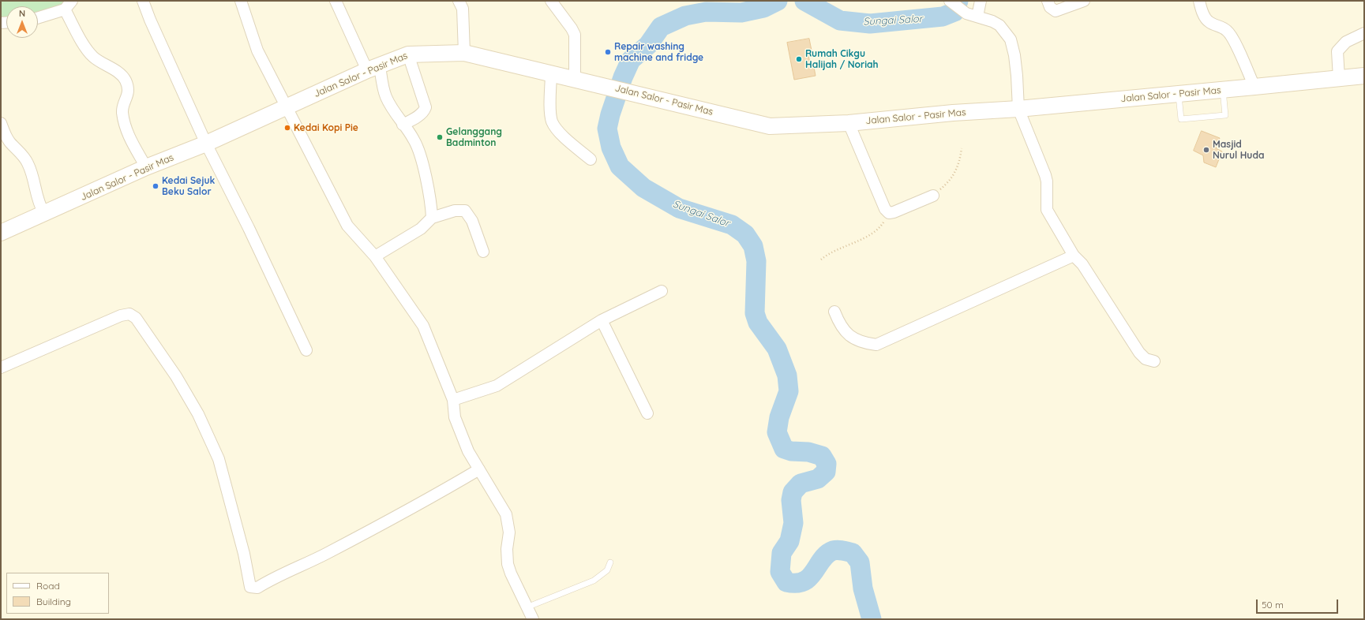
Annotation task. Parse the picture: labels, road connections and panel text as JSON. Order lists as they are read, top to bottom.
{
  "streets": {
    "main road": ["Jalan Salor - Pasir Mas"]
  },
  "water": ["Sungai Salor"],
  "places": [
    "Repair washing machine and fridge",
    "Rumah Cikgu Halijah / Noriah",
    "Kedai Kopi Pie",
    "Gelanggang Badminton",
    "Masjid Nurul Huda",
    "Kedai Sejuk Beku Salor"
  ],
  "legend": ["Road", "Building"],
  "scale_bar": "50 m",
  "north": "top"
}
